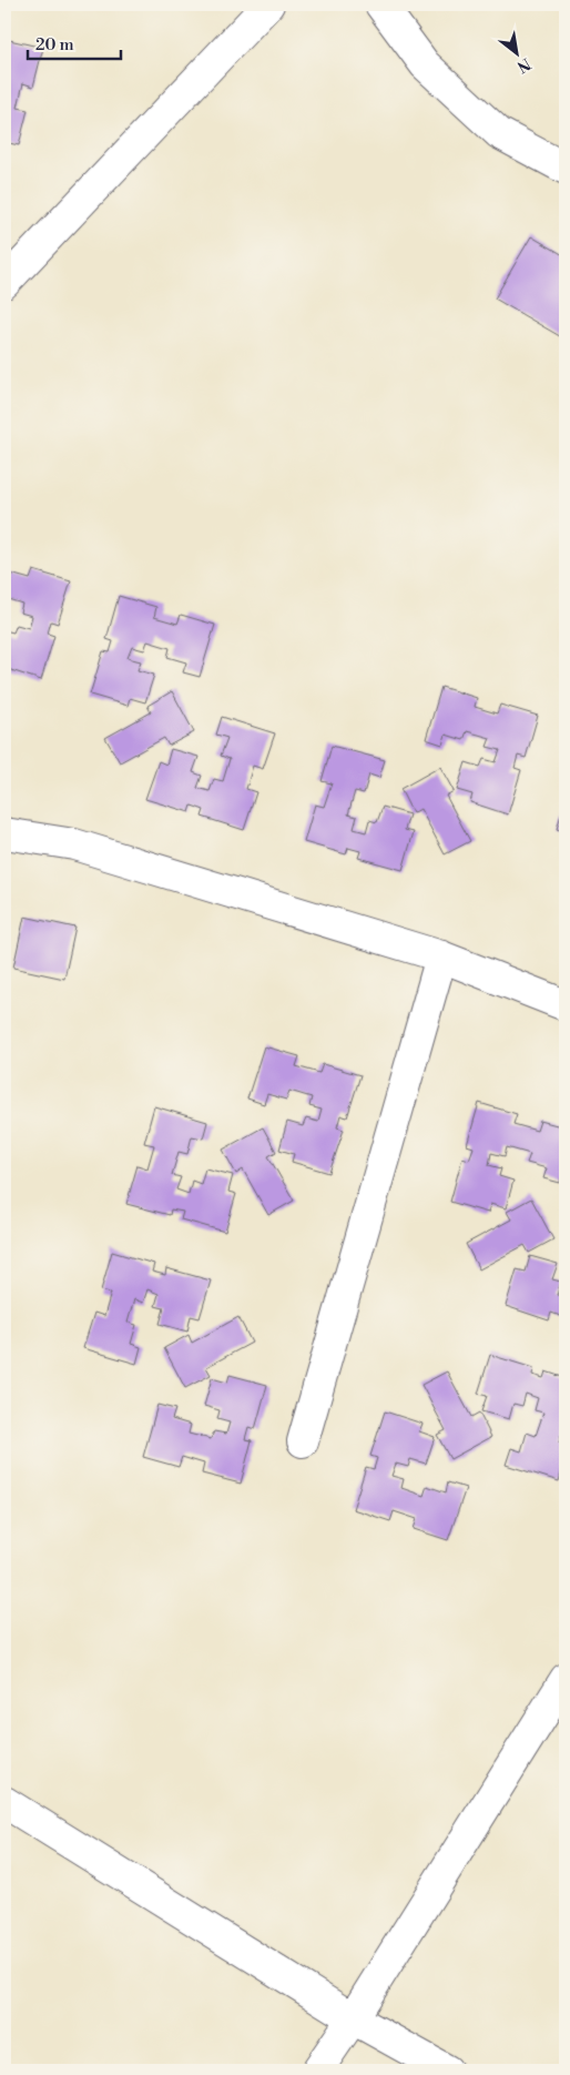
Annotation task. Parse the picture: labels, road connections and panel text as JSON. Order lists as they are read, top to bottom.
{
  "scale_bar": "20 m",
  "north": "bottom right"
}
